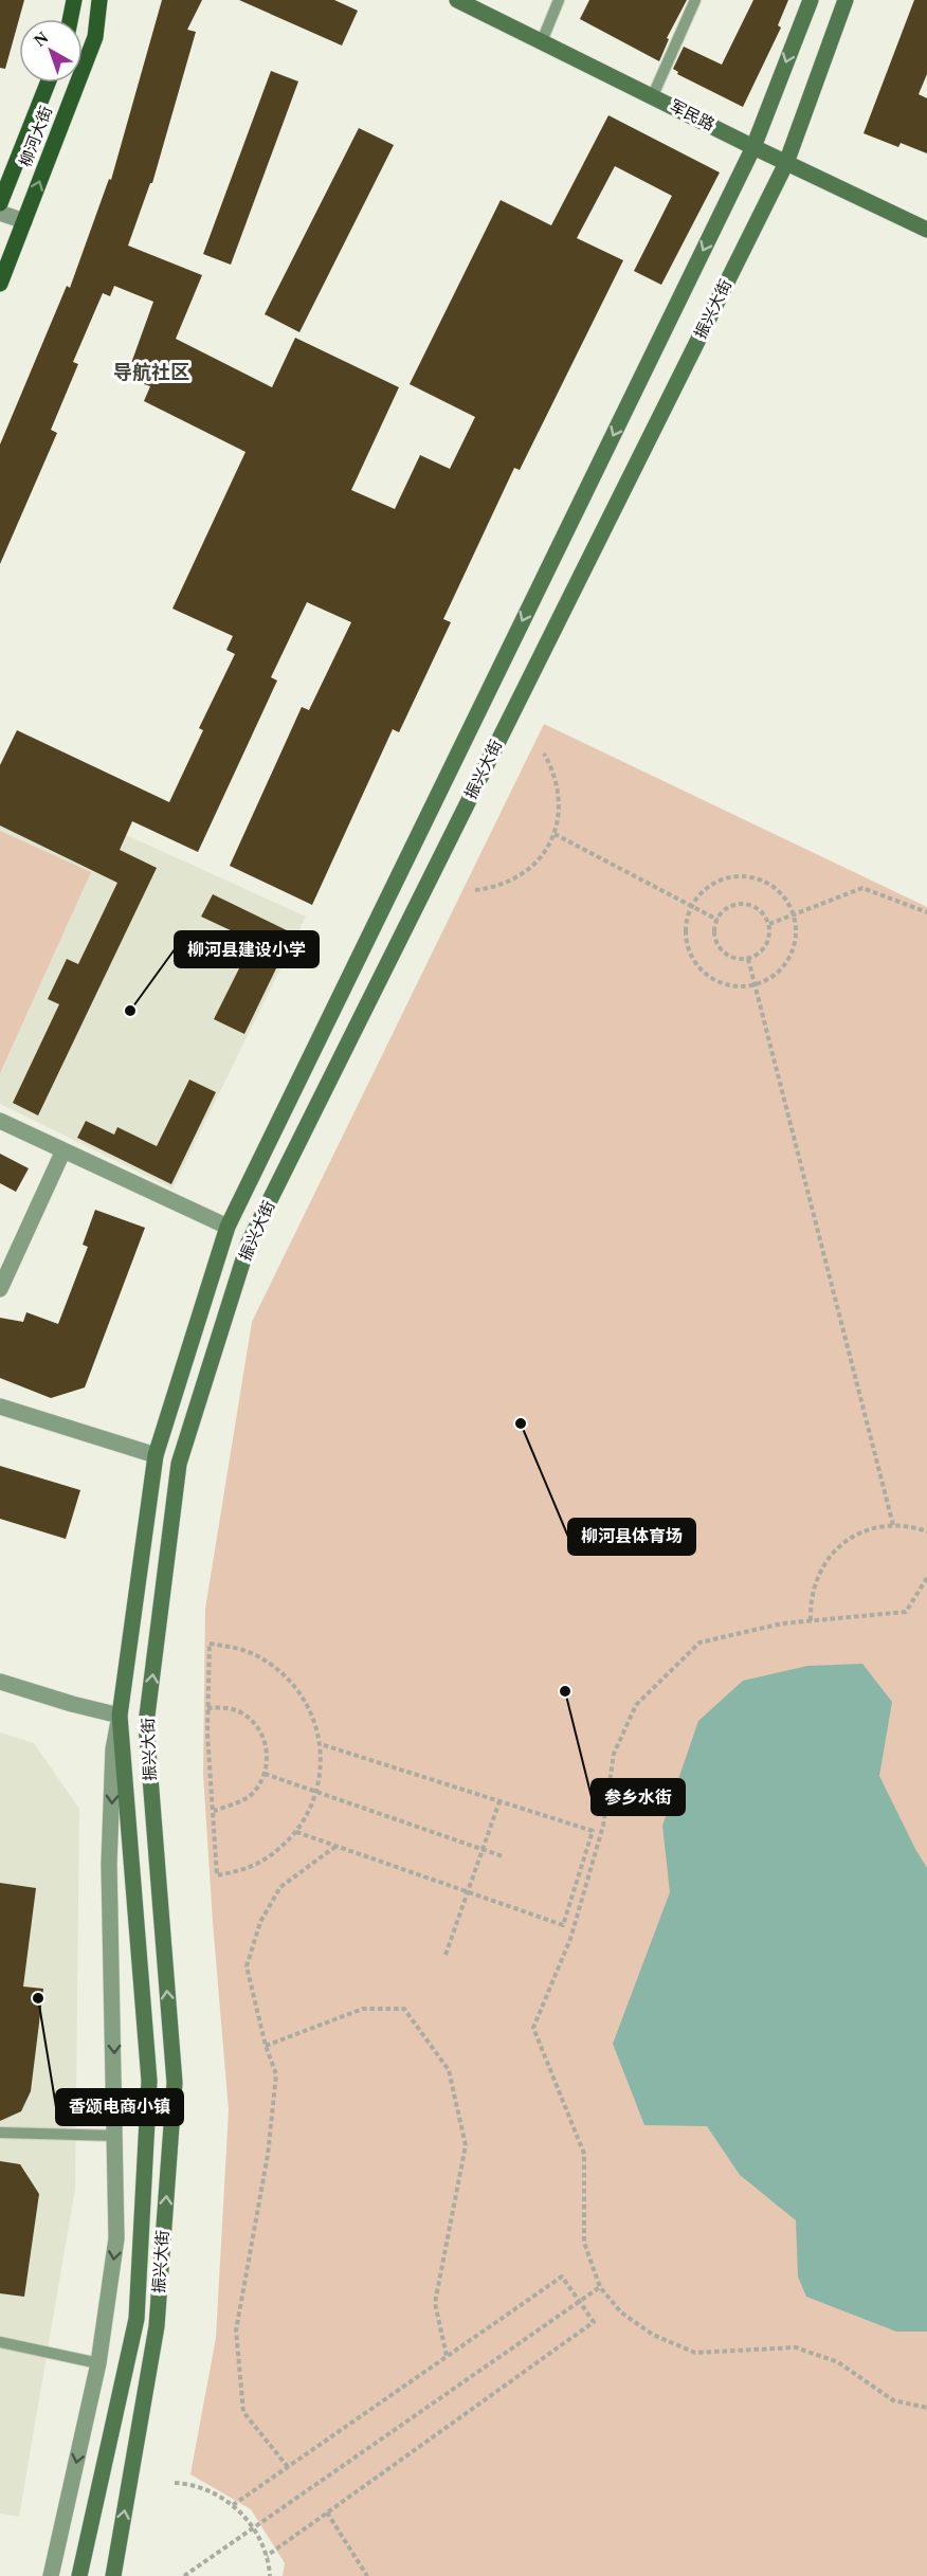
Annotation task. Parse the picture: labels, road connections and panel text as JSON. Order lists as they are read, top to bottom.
{
  "streets": {
    "main road": ["柳河大街"],
    "street": ["军民路", "振兴大街"]
  },
  "crossings": [
    ["军民路", "振兴大街"]
  ],
  "districts": ["导航社区"],
  "places": [
    "柳河县建设小学",
    "柳河县体育场",
    "参乡水街",
    "香颂电商小镇"
  ],
  "north": "top left"
}
